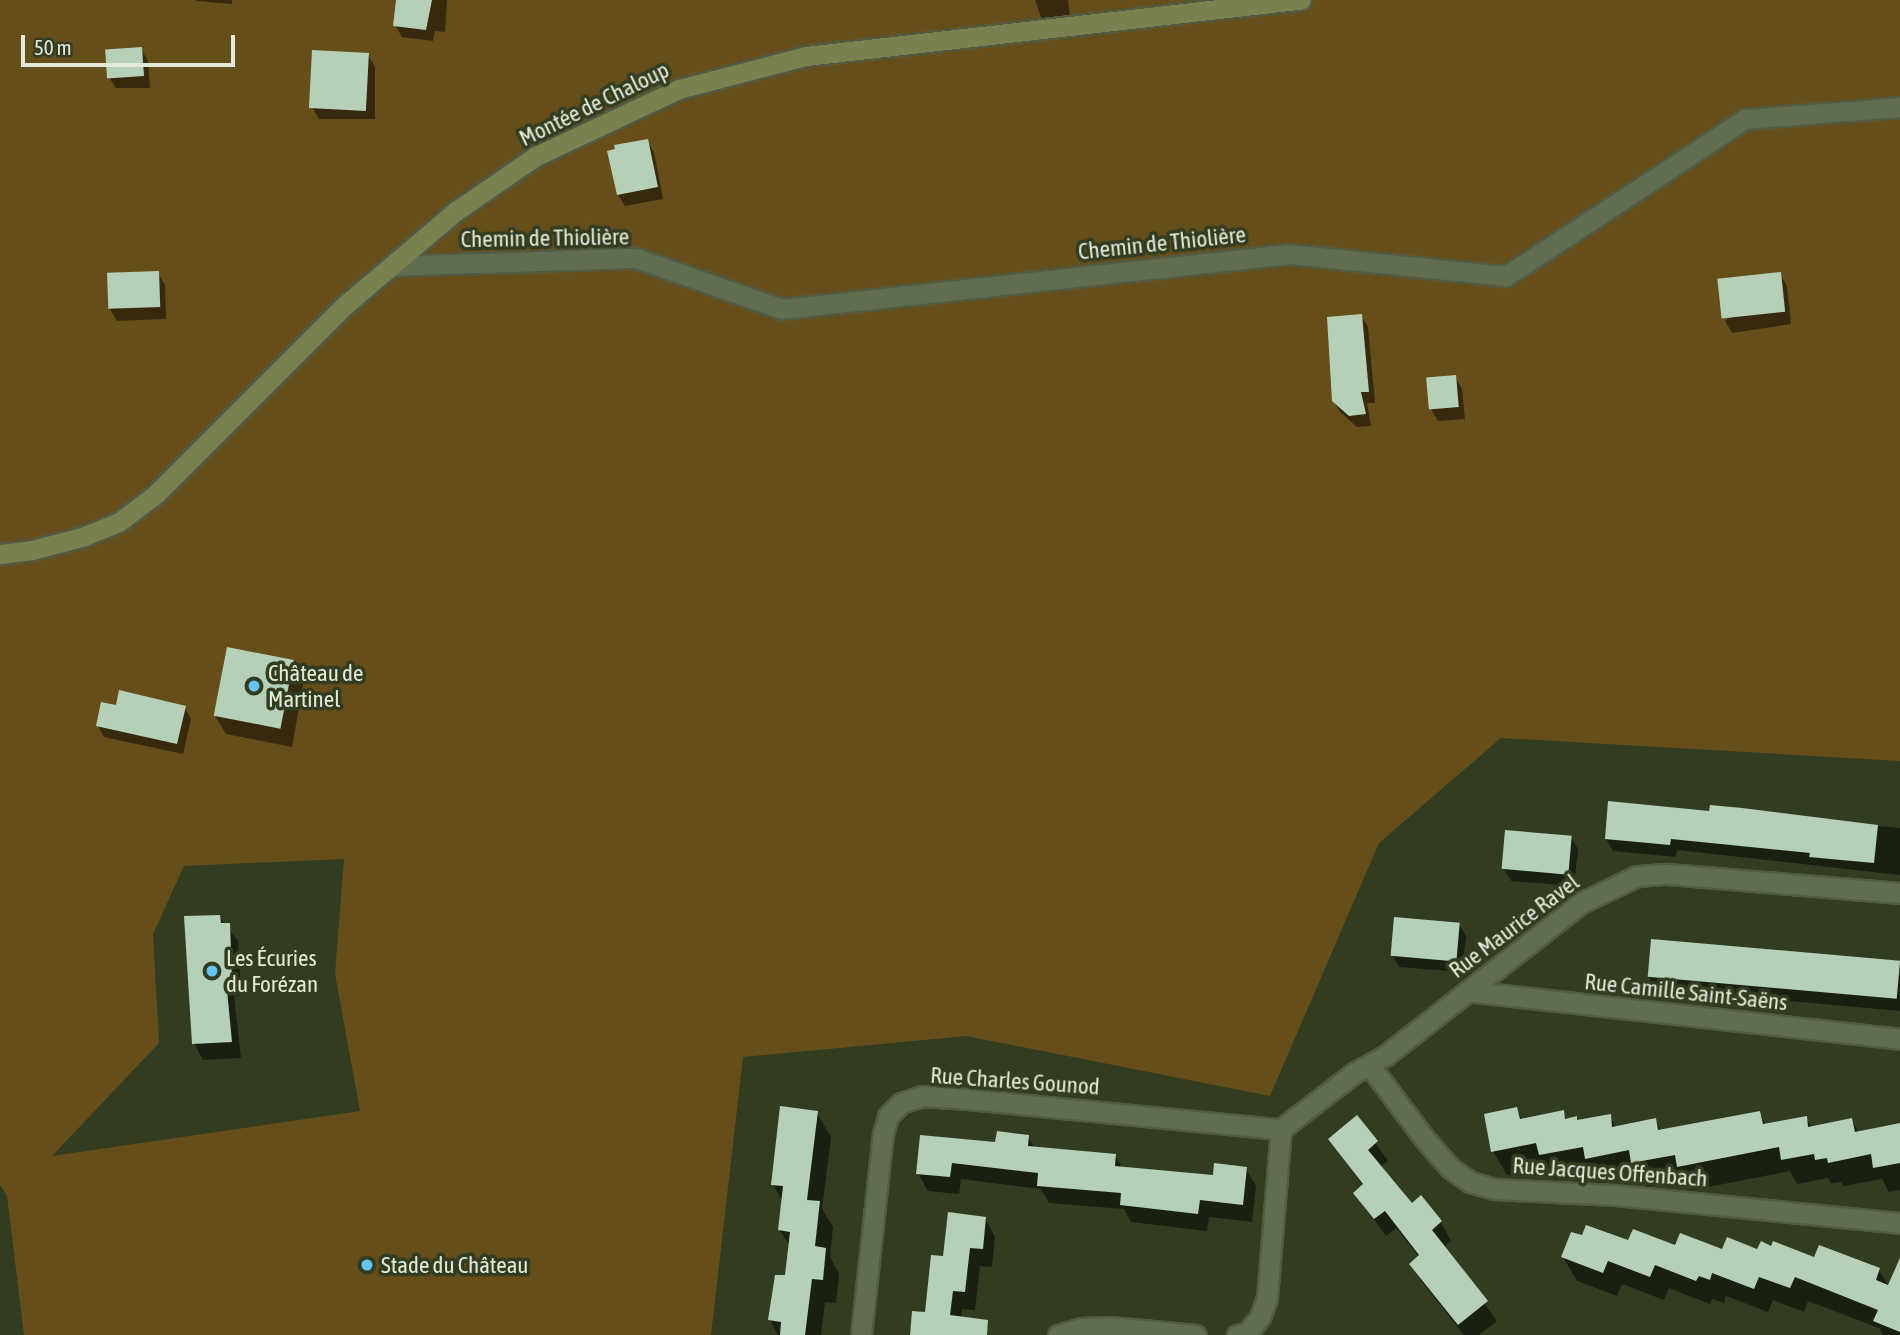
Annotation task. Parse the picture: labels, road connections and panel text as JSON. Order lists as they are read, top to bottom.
{
  "streets": {
    "main road": ["Montée de Chaloup"],
    "street": [
      "Chemin de Thiolière",
      "Rue Maurice Ravel",
      "Rue Camille Saint-Saëns",
      "Rue Charles Gounod",
      "Rue Jacques Offenbach"
    ]
  },
  "crossings": [
    ["Montée de Chaloup", "Chemin de Thiolière"],
    ["Rue Maurice Ravel", "Rue Camille Saint-Saëns"],
    ["Rue Maurice Ravel", "Rue Charles Gounod"],
    ["Rue Maurice Ravel", "Rue Jacques Offenbach"]
  ],
  "places": ["Château de Martinel", "Les Écuries du Forézan", "Stade du Château"],
  "scale_bar": "50 m"
}
